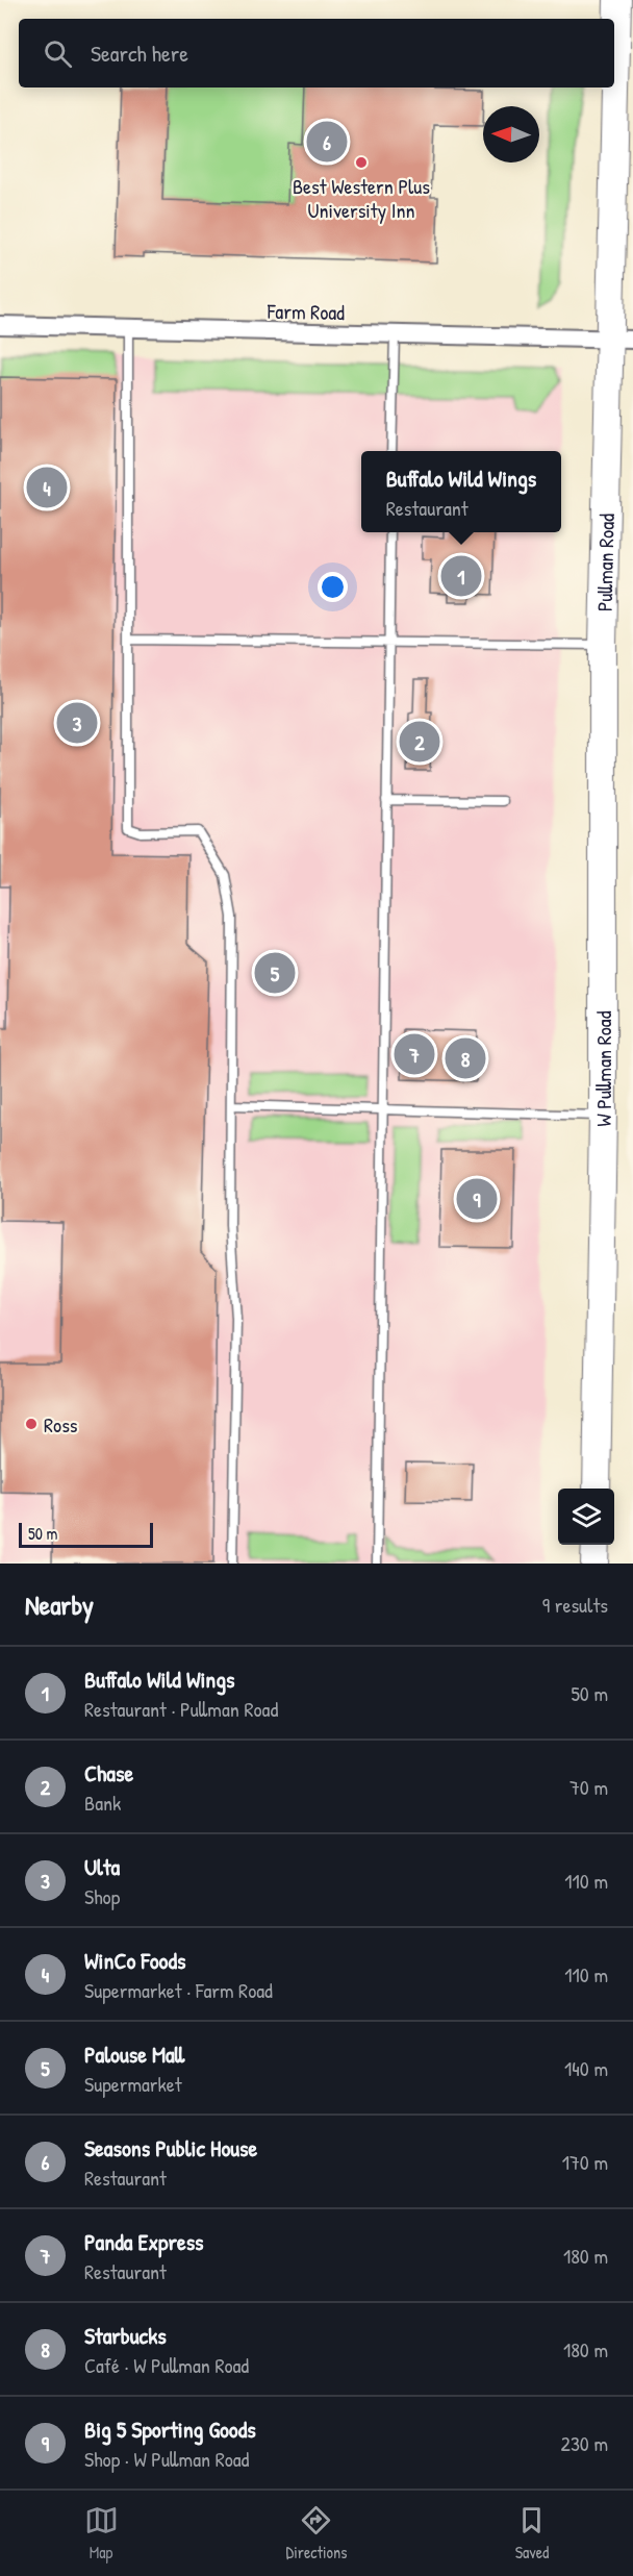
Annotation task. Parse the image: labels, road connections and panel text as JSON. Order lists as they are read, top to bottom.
{
  "streets": {
    "main road": ["Pullman Road", "W Pullman Road"],
    "street": ["Farm Road"]
  },
  "crossings": [
    ["Farm Road", "Pullman Road"],
    ["Pullman Road", "W Pullman Road"]
  ],
  "places": ["Best Western Plus University Inn", "Ross"],
  "scale_bar": "50 m",
  "north": "left",
  "page": {
    "search": "Search here",
    "pins": [
      "6",
      "4",
      "1",
      "3",
      "2",
      "5",
      "7",
      "8",
      "9"
    ],
    "popup": ["Buffalo Wild Wings", "Restaurant"],
    "scale": "50 m",
    "heading": ["Nearby", "9 results"],
    "list": [
      {
        "mark": "1",
        "name": "Buffalo Wild Wings",
        "note": "Restaurant · Pullman Road",
        "value": "50 m"
      },
      {
        "mark": "2",
        "name": "Chase",
        "note": "Bank",
        "value": "70 m"
      },
      {
        "mark": "3",
        "name": "Ulta",
        "note": "Shop",
        "value": "110 m"
      },
      {
        "mark": "4",
        "name": "WinCo Foods",
        "note": "Supermarket · Farm Road",
        "value": "110 m"
      },
      {
        "mark": "5",
        "name": "Palouse Mall",
        "note": "Supermarket",
        "value": "140 m"
      },
      {
        "mark": "6",
        "name": "Seasons Public House",
        "note": "Restaurant",
        "value": "170 m"
      },
      {
        "mark": "7",
        "name": "Panda Express",
        "note": "Restaurant",
        "value": "180 m"
      },
      {
        "mark": "8",
        "name": "Starbucks",
        "note": "Café · W Pullman Road",
        "value": "180 m"
      },
      {
        "mark": "9",
        "name": "Big 5 Sporting Goods",
        "note": "Shop · W Pullman Road",
        "value": "230 m"
      }
    ],
    "nav": ["Map", "Directions", "Saved"]
  }
}
